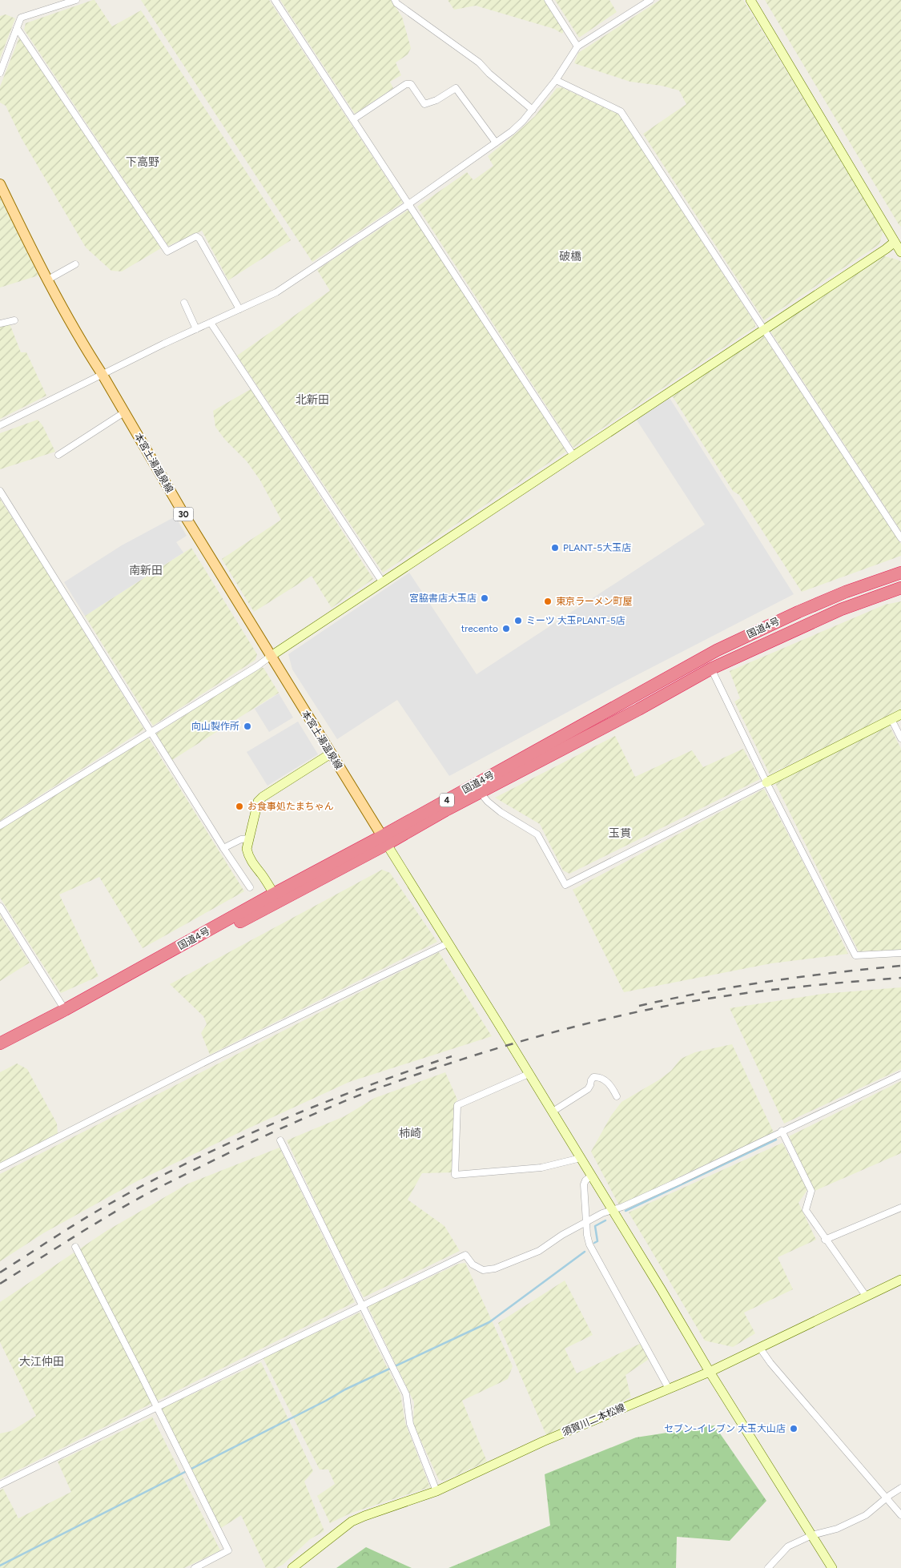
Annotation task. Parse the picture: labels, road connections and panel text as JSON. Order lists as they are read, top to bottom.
{
  "streets": {
    "highway": ["国道4号", "4"],
    "main road": ["本宮土湯温泉線", "30"],
    "street": ["須賀川二本松線"]
  },
  "crossings": [
    ["本宮土湯温泉線", "国道4号"]
  ],
  "districts": [
    "下高野",
    "破橋",
    "北新田",
    "南新田",
    "玉貫",
    "柿崎",
    "大江仲田"
  ],
  "places": [
    "PLANT-5大玉店",
    "宮脇書店大玉店",
    "東京ラーメン町屋",
    "ミーツ 大玉PLANT-5店",
    "trecento",
    "向山製作所",
    "お食事処たまちゃん",
    "セブン-イレブン 大玉大山店"
  ]
}
